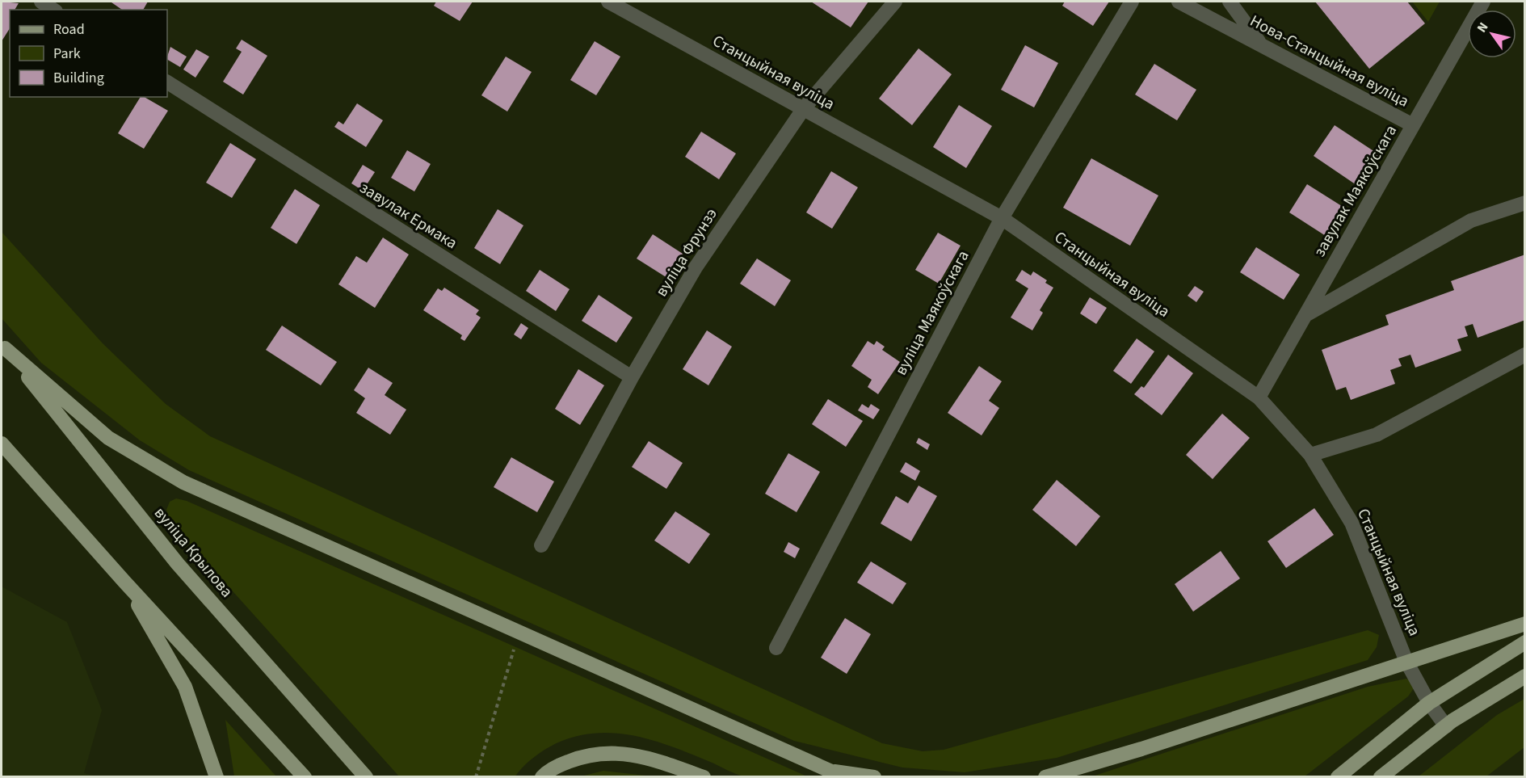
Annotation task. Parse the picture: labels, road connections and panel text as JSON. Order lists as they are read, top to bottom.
{
  "streets": {
    "main road": ["вуліца Крылова"],
    "street": [
      "Нова-Станцыйная вуліца",
      "Станцыйная вуліца",
      "завулак Маякоўскага",
      "завулак Ермака",
      "вуліца Фрунзэ",
      "вуліца Маякоўскага"
    ]
  },
  "crossings": [
    ["Нова-Станцыйная вуліца", "завулак Маякоўскага"],
    ["Станцыйная вуліца", "завулак Маякоўскага"],
    ["Станцыйная вуліца", "вуліца Фрунзэ"],
    ["Станцыйная вуліца", "вуліца Маякоўскага"],
    ["завулак Ермака", "вуліца Фрунзэ"]
  ],
  "legend": ["Road", "Park", "Building"],
  "north": "top left"
}
